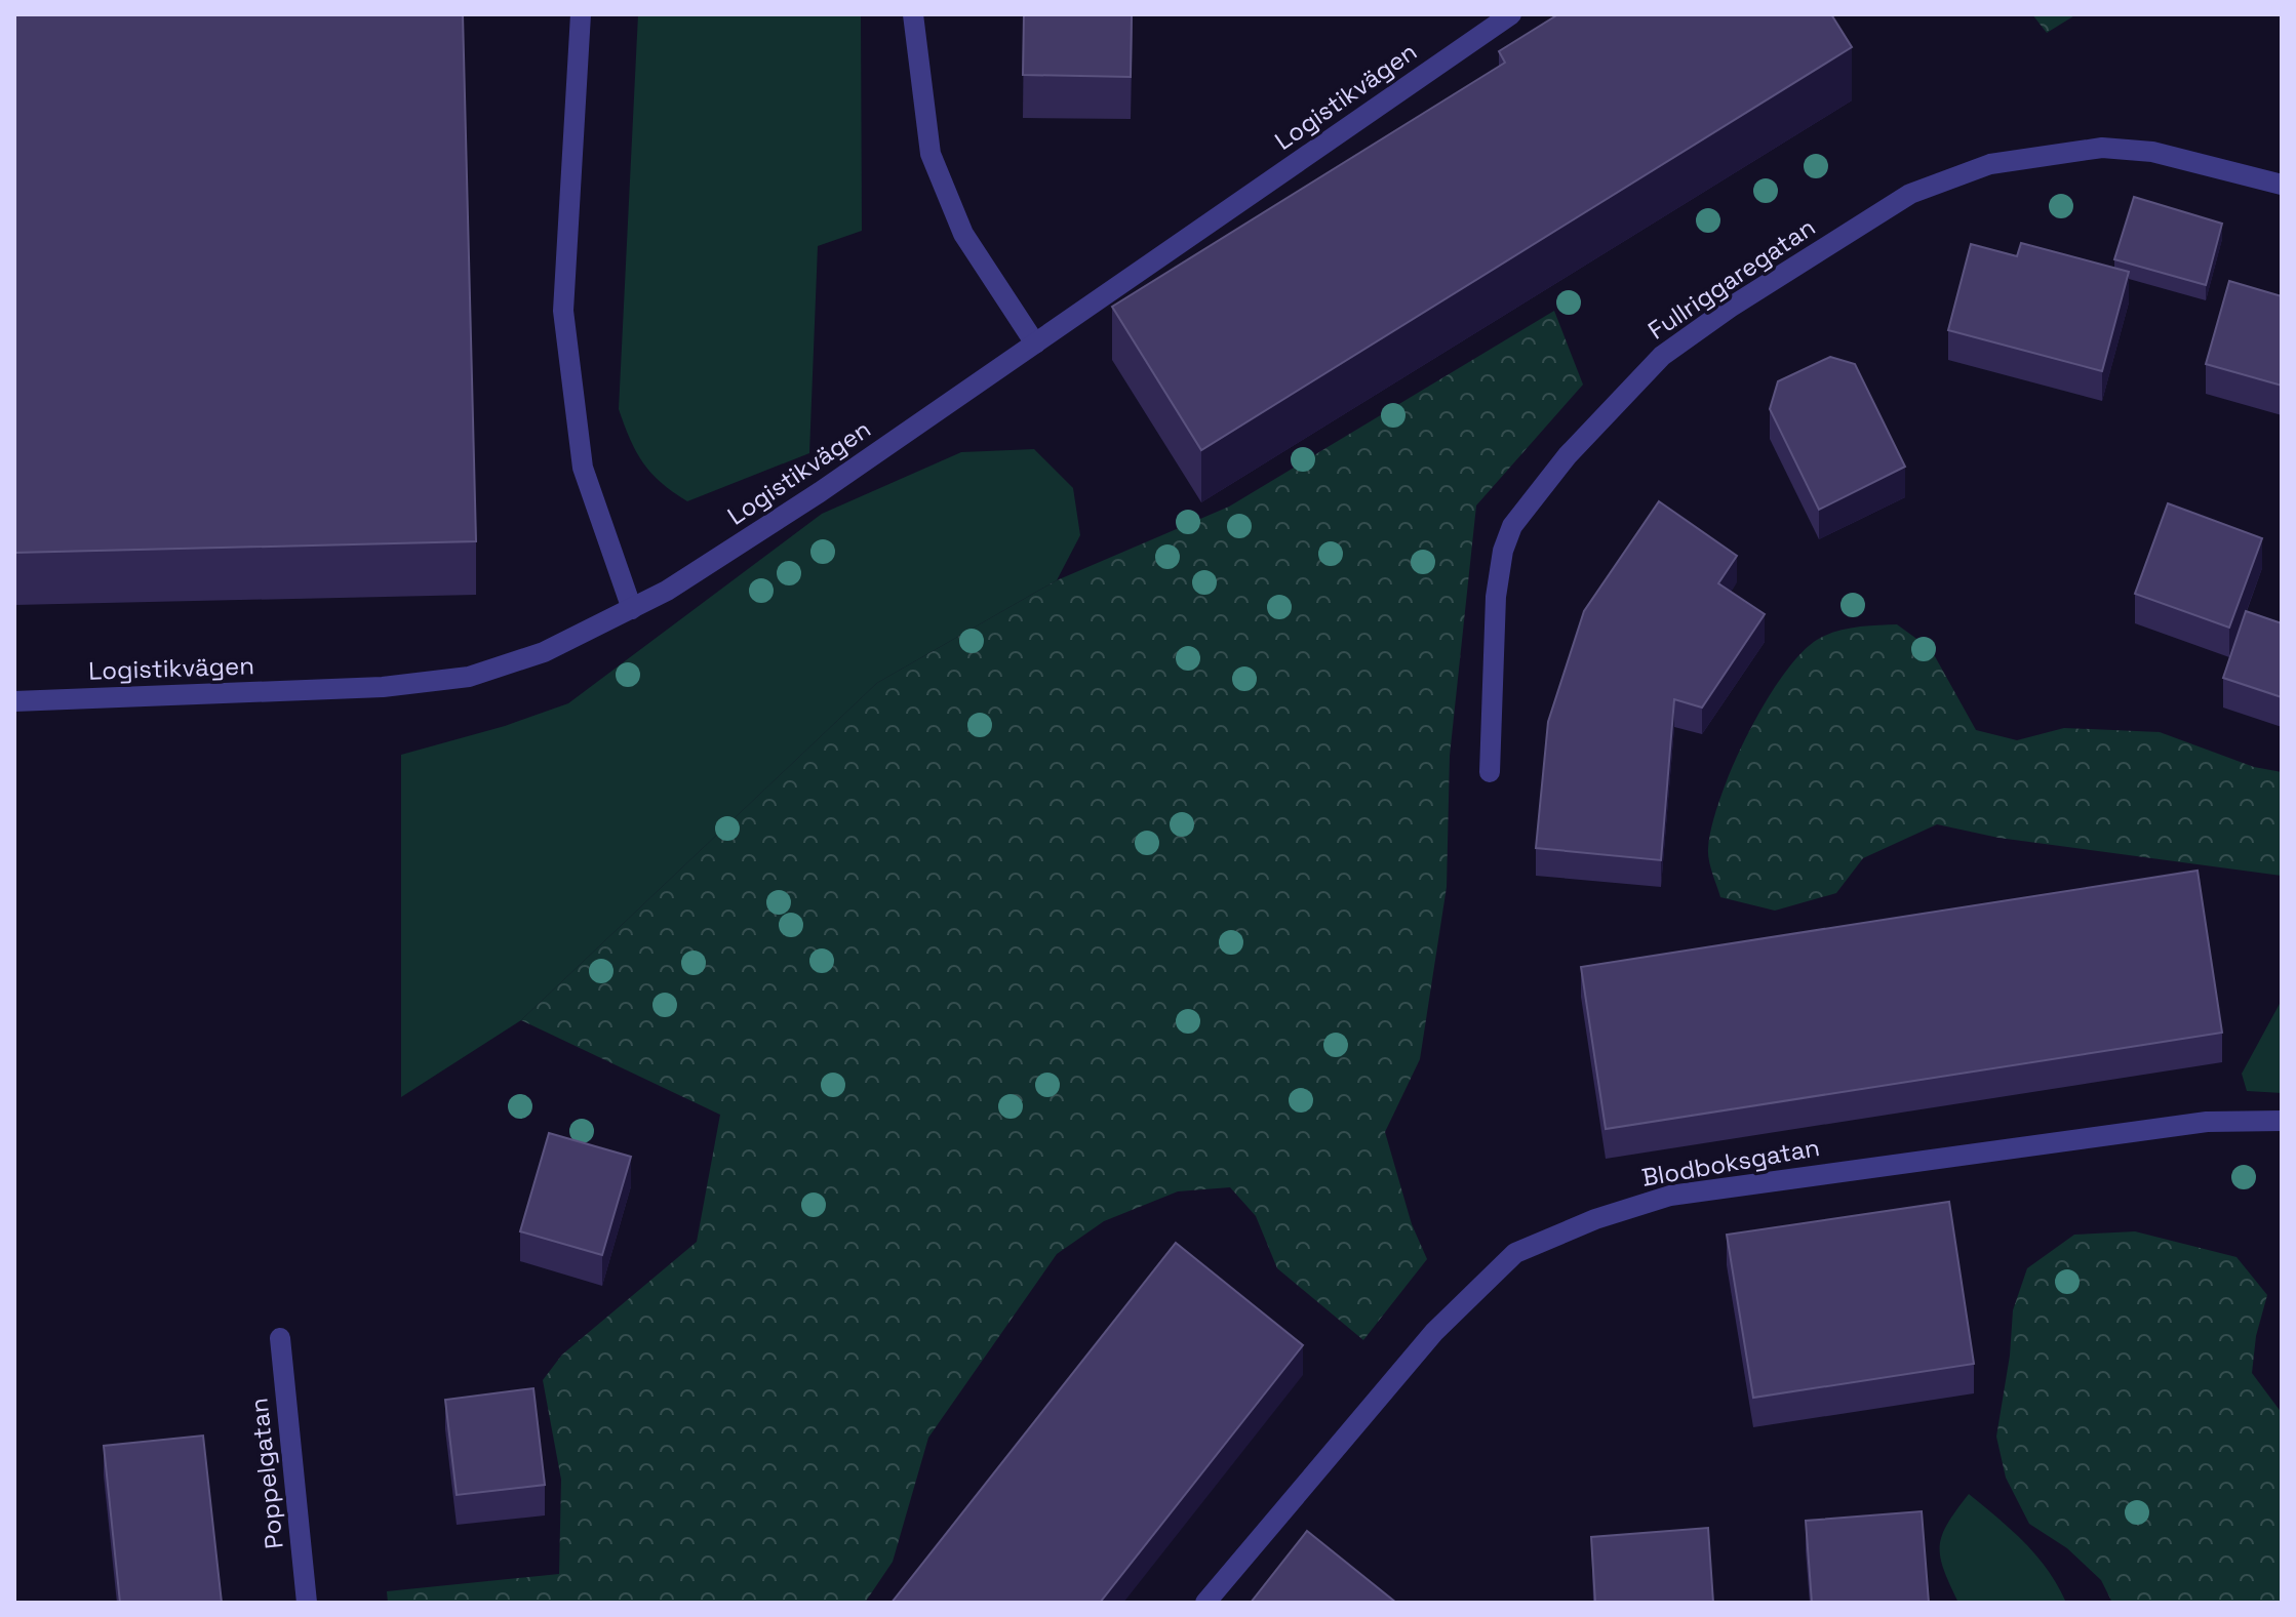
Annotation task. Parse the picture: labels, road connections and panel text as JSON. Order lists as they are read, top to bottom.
{
  "streets": {
    "street": [
      "Logistikvägen",
      "Fullriggaregatan",
      "Blodboksgatan",
      "Poppelgatan"
    ]
  }
}
